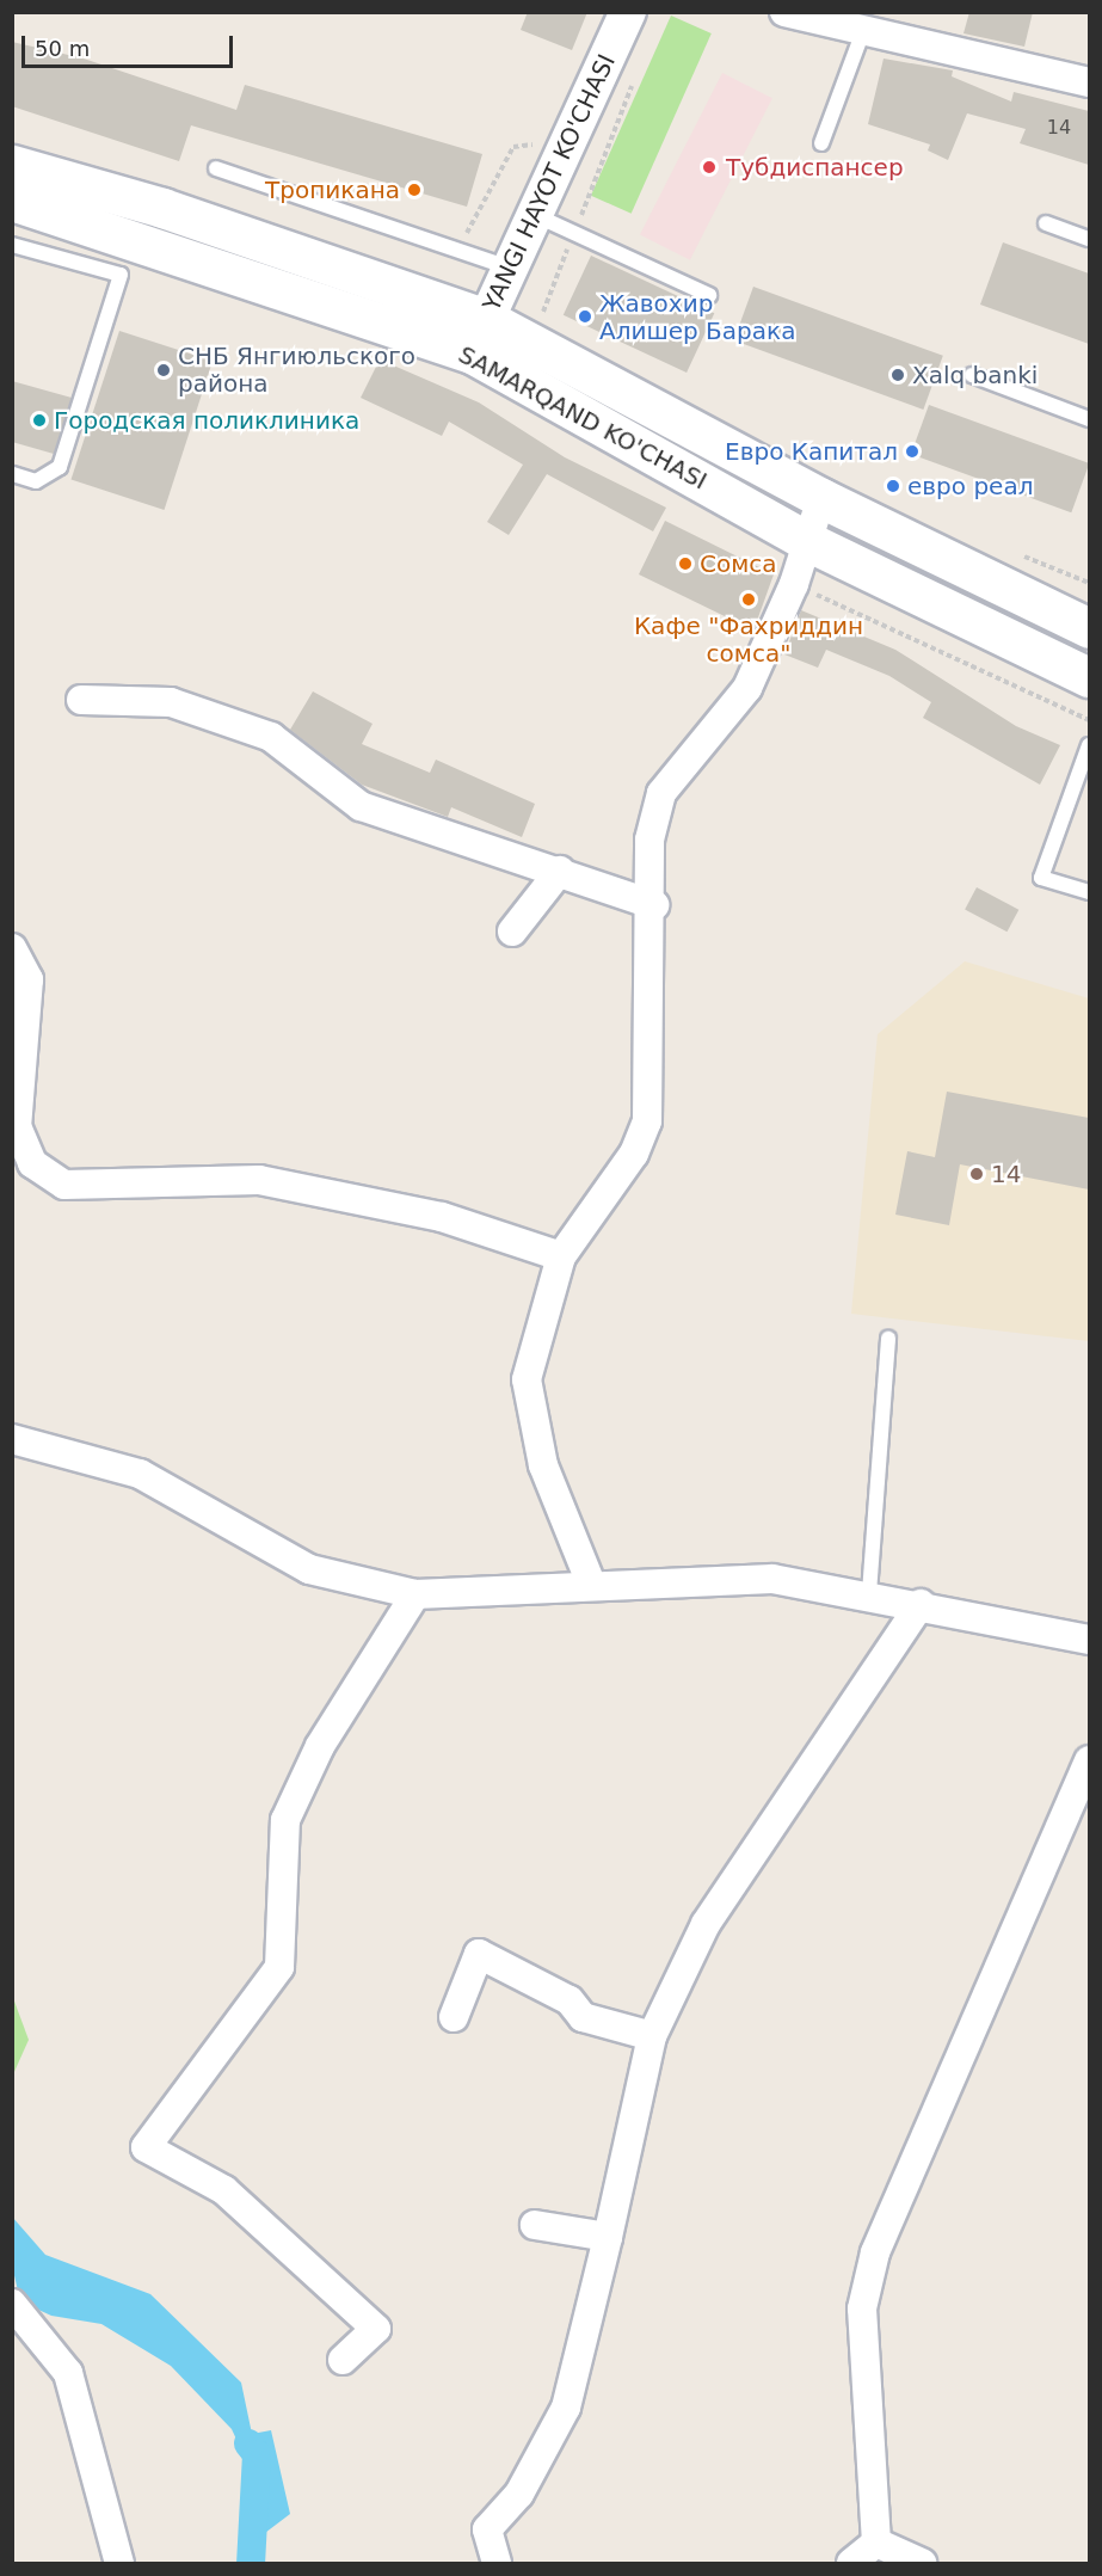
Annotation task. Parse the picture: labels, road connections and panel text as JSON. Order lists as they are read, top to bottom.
{
  "streets": {
    "main road": ["SAMARQAND KO'CHASI"],
    "street": ["YANGI HAYOT KO'CHASI"]
  },
  "crossings": [
    ["YANGI HAYOT KO'CHASI", "SAMARQAND KO'CHASI"]
  ],
  "places": [
    "Тубдиспансер",
    "Тропикана",
    "Жавохир Алишер Барака",
    "СНБ Янгиюльского района",
    "Xalq banki",
    "Городская поликлиника",
    "Евро Капитал",
    "евро реал",
    "Сомса",
    "Кафе \"Фахриддин сомса\"",
    "14"
  ],
  "house_numbers": ["14"],
  "scale_bar": "50 m"
}
